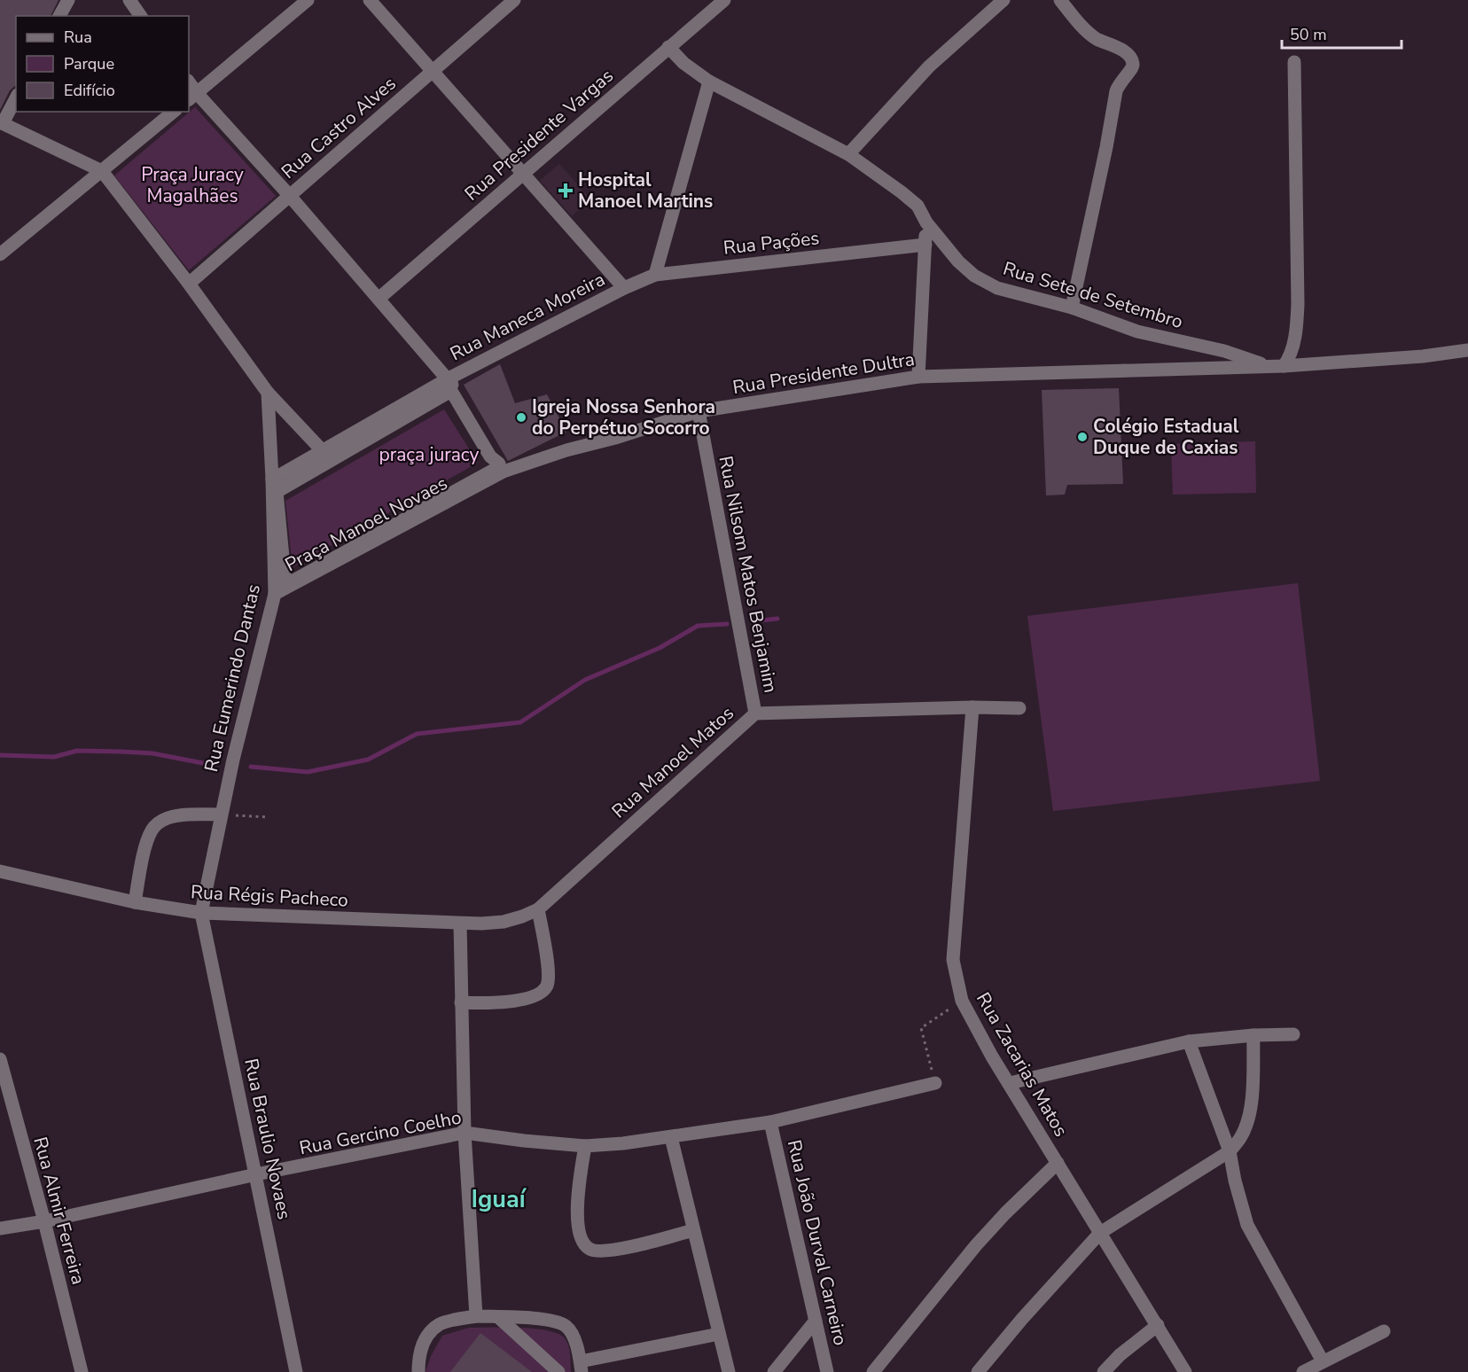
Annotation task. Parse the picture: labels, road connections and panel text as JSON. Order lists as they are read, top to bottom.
{
  "streets": {
    "street": [
      "Rua Castro Alves",
      "Rua Presidente Vargas",
      "Rua Pações",
      "Rua Sete de Setembro",
      "Rua Maneca Moreira",
      "Rua Presidente Dultra",
      "Praça Manoel Novaes",
      "Rua Nilsom Matos Benjamim",
      "Rua Eumerindo Dantas",
      "Rua Manoel Matos",
      "Rua Régis Pacheco",
      "Rua Zacarias Matos",
      "Rua Gercino Coelho",
      "Rua Braulio Novaes",
      "Rua Almir Ferreira",
      "Rua João Durval Carneiro"
    ]
  },
  "crossings": [
    ["Rua Presidente Vargas", "Rua Sete de Setembro"],
    ["Rua Pações", "Rua Maneca Moreira"],
    ["Rua Sete de Setembro", "Rua Presidente Dultra"],
    ["Rua Presidente Dultra", "Praça Manoel Novaes"],
    ["Rua Presidente Dultra", "Rua Nilsom Matos Benjamim"],
    ["Praça Manoel Novaes", "Rua Eumerindo Dantas"],
    ["Rua Nilsom Matos Benjamim", "Rua Manoel Matos"],
    ["Rua Eumerindo Dantas", "Rua Régis Pacheco"],
    ["Rua Eumerindo Dantas", "Rua Braulio Novaes"],
    ["Rua Manoel Matos", "Rua Régis Pacheco"],
    ["Rua Manoel Matos", "Rua Zacarias Matos"],
    ["Rua Régis Pacheco", "Rua Braulio Novaes"],
    ["Rua Gercino Coelho", "Rua Braulio Novaes"],
    ["Rua Gercino Coelho", "Rua Almir Ferreira"],
    ["Rua Gercino Coelho", "Rua João Durval Carneiro"]
  ],
  "districts": ["Iguaí"],
  "parks": ["Praça Juracy Magalhães", "praça juracy"],
  "places": {
    "health": ["Hospital Manoel Martins"],
    "other": ["Igreja Nossa Senhora do Perpétuo Socorro", "Colégio Estadual Duque de Caxias"]
  },
  "legend": ["Rua", "Parque", "Edifício"],
  "scale_bar": "50 m"
}
